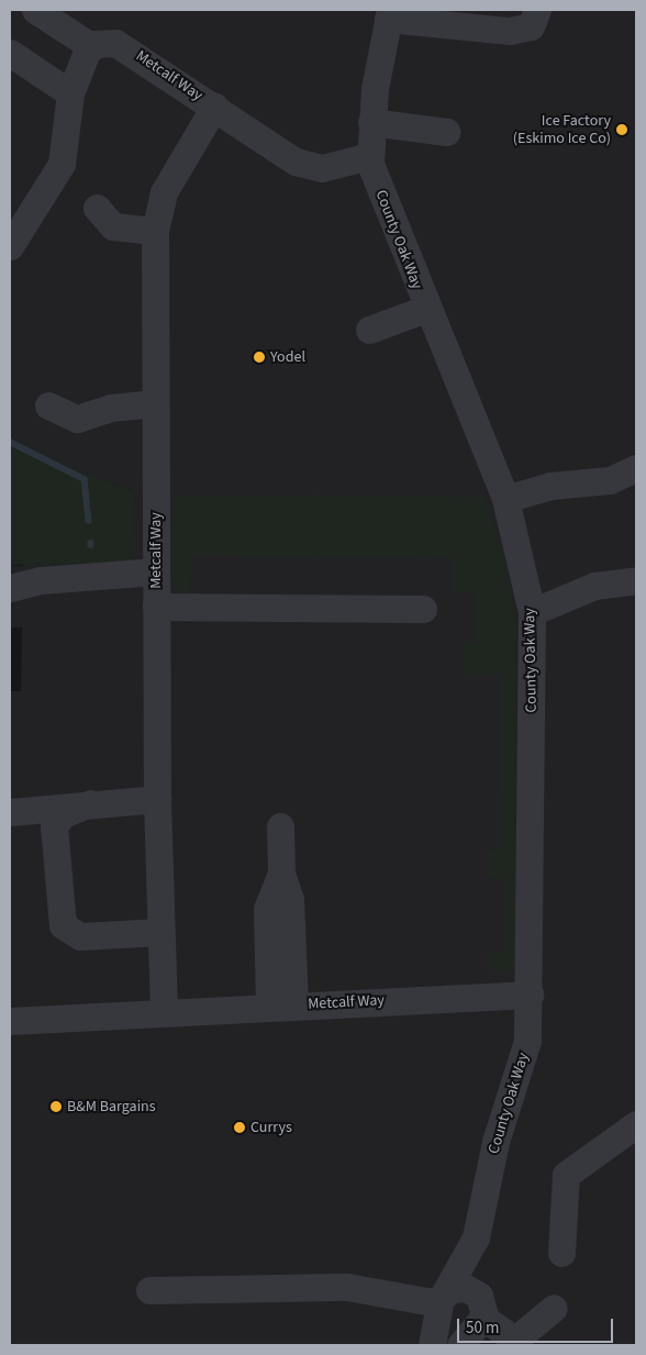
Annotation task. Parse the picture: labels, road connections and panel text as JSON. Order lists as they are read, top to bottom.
{
  "streets": {
    "street": ["Metcalf Way", "County Oak Way"]
  },
  "crossings": [
    ["Metcalf Way", "County Oak Way"]
  ],
  "places": [
    "Ice Factory (Eskimo Ice Co)",
    "Yodel",
    "B&M Bargains",
    "Currys"
  ],
  "scale_bar": "50 m"
}
